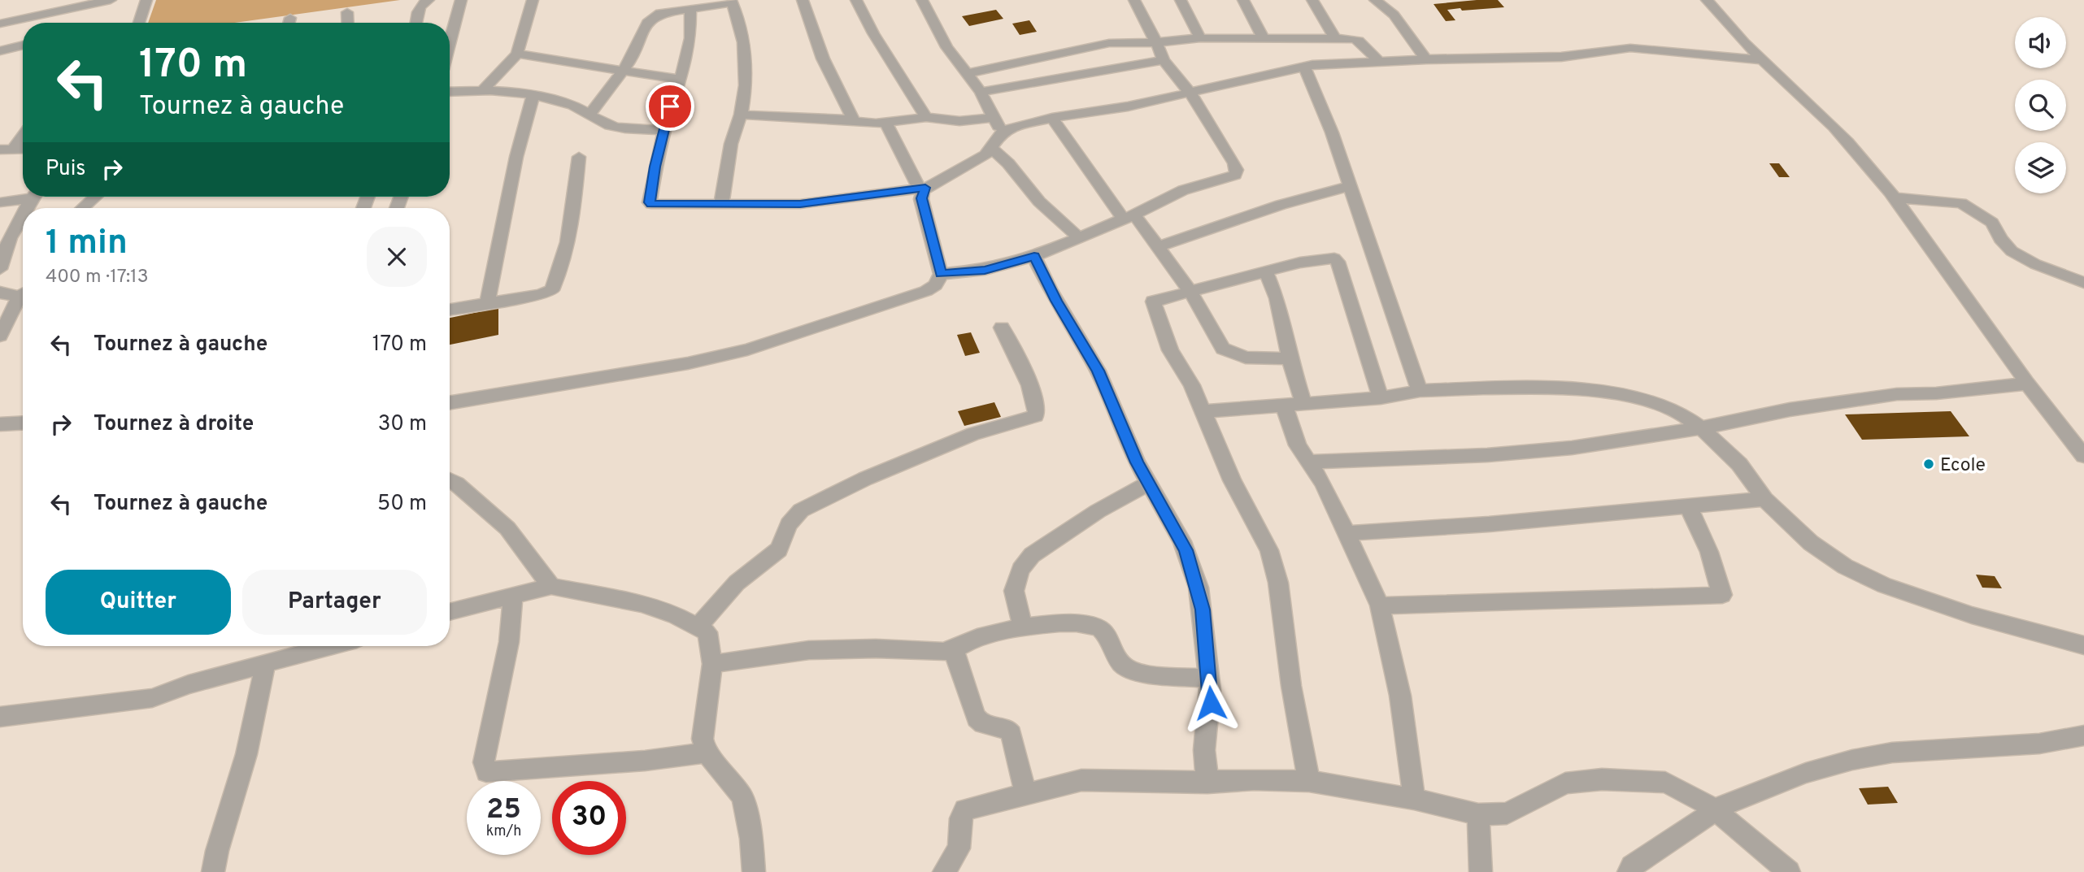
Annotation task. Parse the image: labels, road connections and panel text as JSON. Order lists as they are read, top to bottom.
{
  "places": ["Ecole"],
  "page": {
    "turn": ["170 m", "Tournez à gauche"],
    "then": "Puis",
    "heading": ["1 min", "400 m · 17:13"],
    "list": [
      {
        "name": "Tournez à gauche",
        "value": "170 m"
      },
      {
        "name": "Tournez à droite",
        "value": "30 m"
      },
      {
        "name": "Tournez à gauche",
        "value": "50 m"
      }
    ],
    "buttons": ["Quitter", "Partager"],
    "speed": "25 km/h",
    "limit": "30"
  }
}
